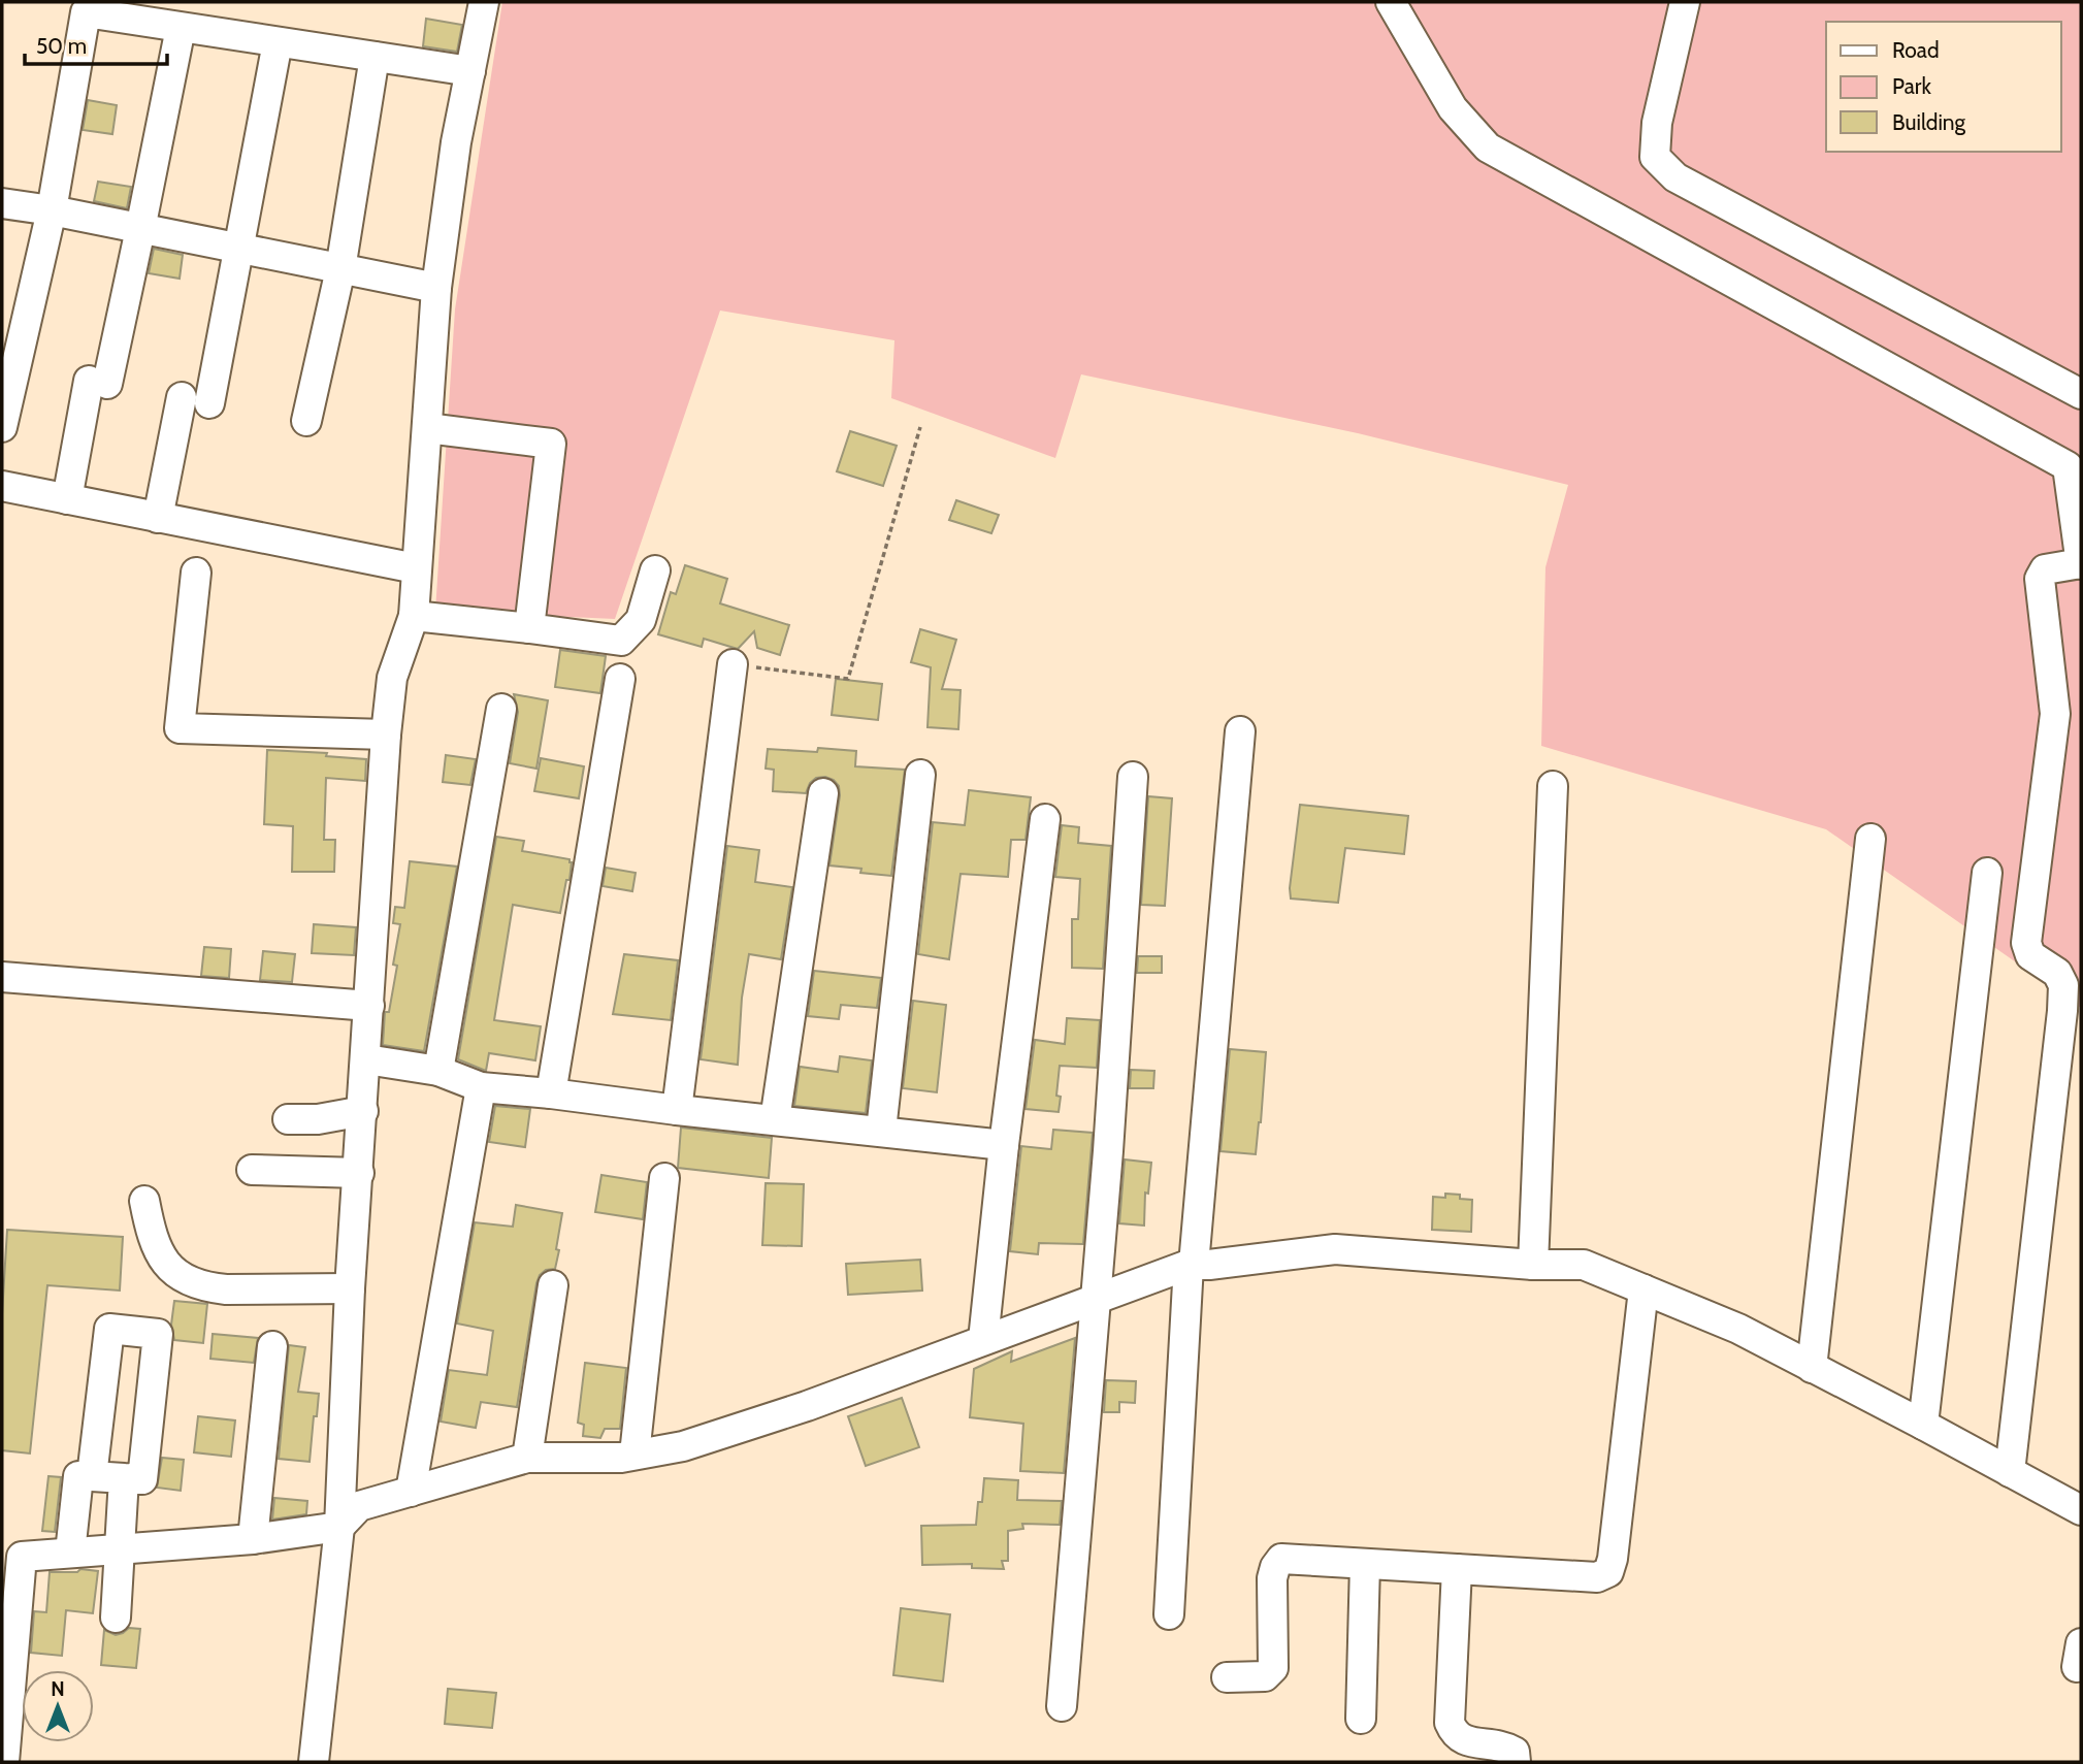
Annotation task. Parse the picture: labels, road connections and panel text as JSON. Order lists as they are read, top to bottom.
{
  "legend": ["Road", "Park", "Building"],
  "scale_bar": "50 m",
  "north": "top"
}
